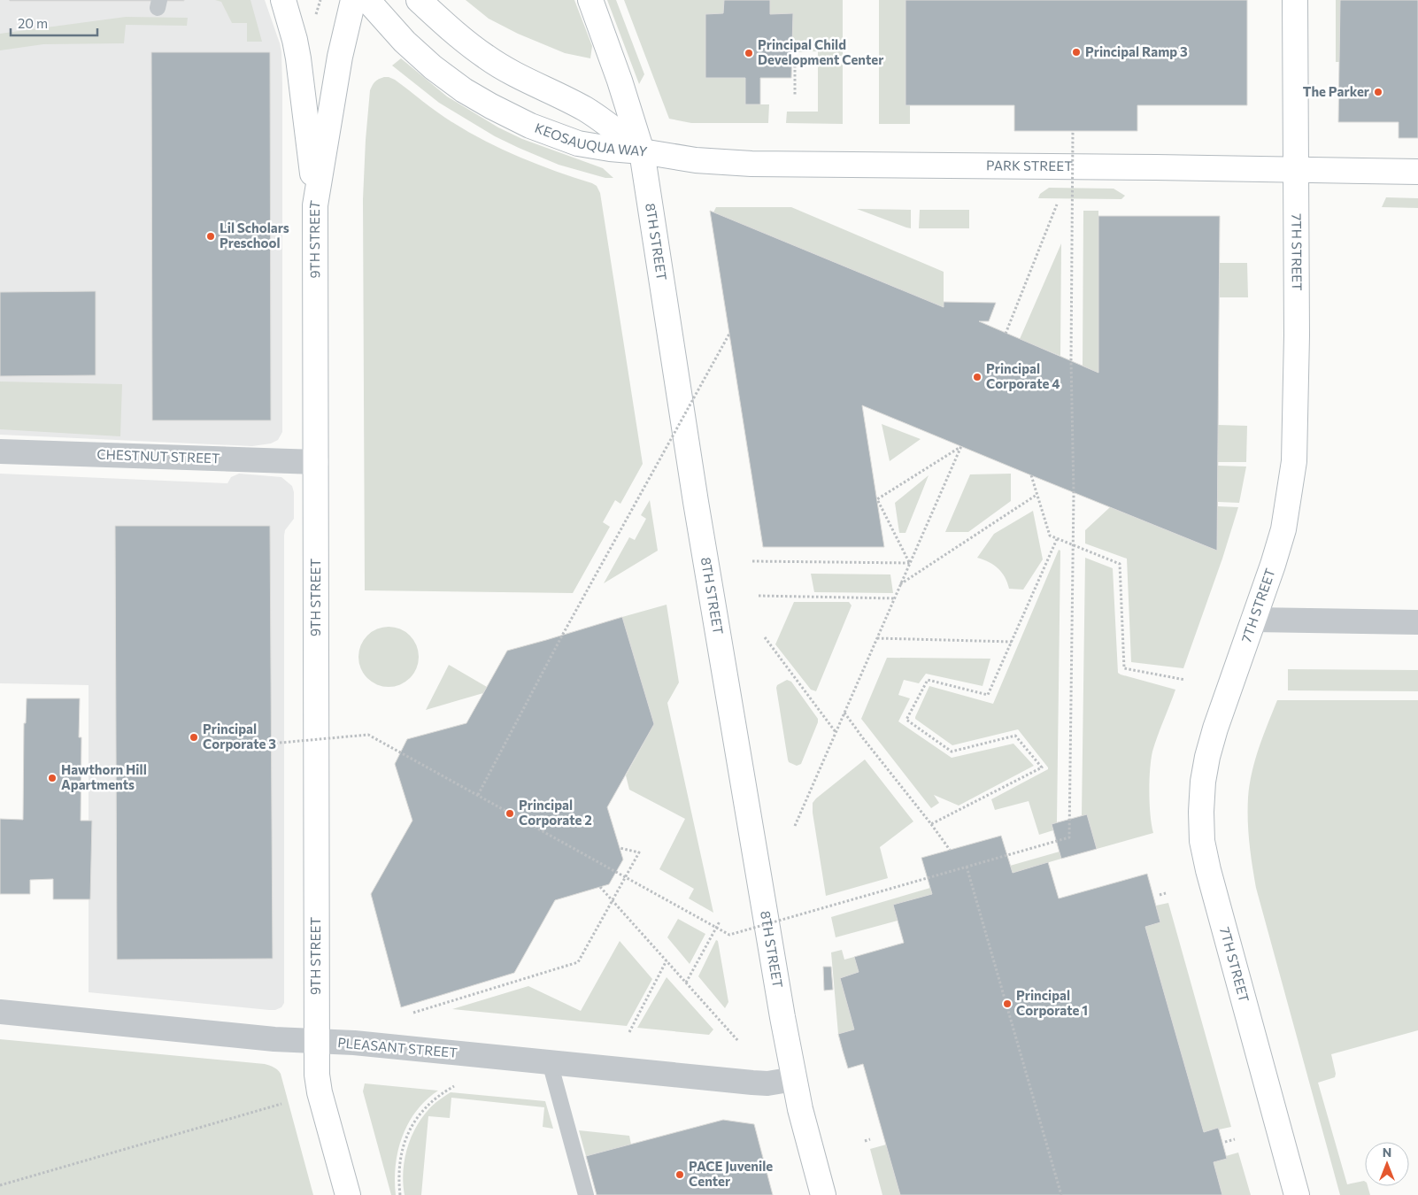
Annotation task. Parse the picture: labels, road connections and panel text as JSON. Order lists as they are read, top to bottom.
{
  "streets": {
    "main road": [
      "KEOSAUQUA WAY",
      "PARK STREET",
      "9TH STREET",
      "8TH STREET",
      "7TH STREET"
    ],
    "street": ["CHESTNUT STREET", "PLEASANT STREET"]
  },
  "crossings": [
    ["KEOSAUQUA WAY", "PARK STREET"],
    ["KEOSAUQUA WAY", "8TH STREET"],
    ["PARK STREET", "8TH STREET"],
    ["PARK STREET", "7TH STREET"],
    ["9TH STREET", "CHESTNUT STREET"],
    ["9TH STREET", "PLEASANT STREET"],
    ["8TH STREET", "PLEASANT STREET"]
  ],
  "places": [
    "Principal Ramp 3",
    "Principal Child Development Center",
    "The Parker",
    "Lil Scholars Preschool",
    "Principal Corporate 4",
    "Principal Corporate 3",
    "Hawthorn Hill Apartments",
    "Principal Corporate 2",
    "Principal Corporate 1",
    "PACE Juvenile Center"
  ],
  "scale_bar": "20 m",
  "north": "top"
}
